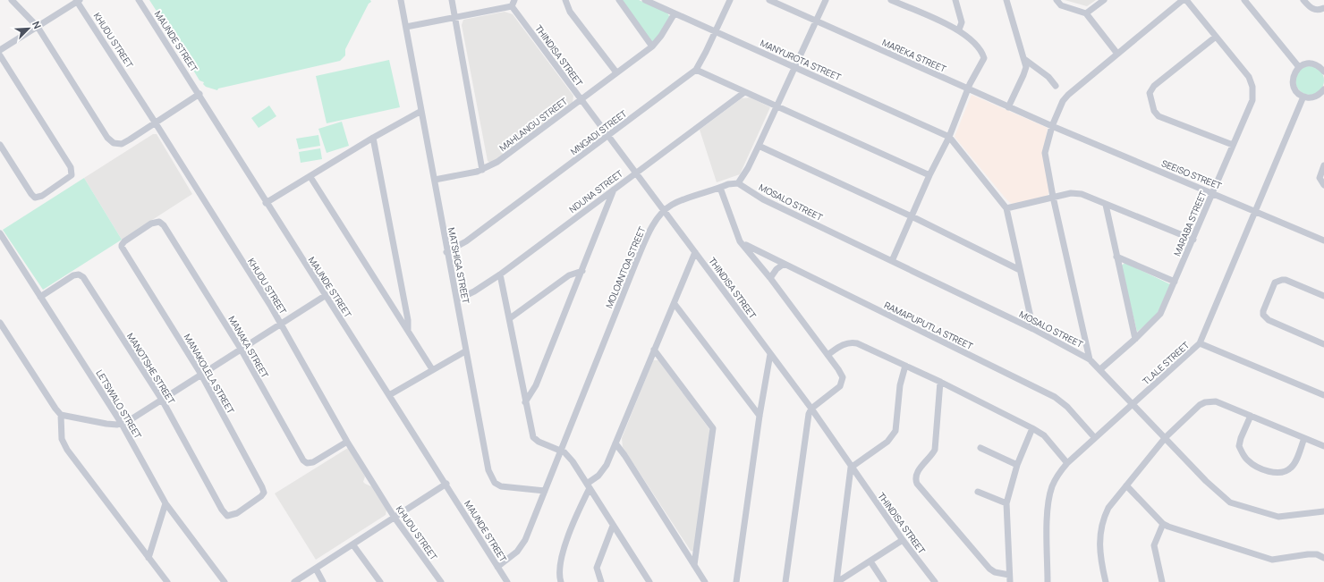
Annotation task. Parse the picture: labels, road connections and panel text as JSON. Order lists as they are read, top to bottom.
{
  "streets": {
    "street": [
      "KHUDU STREET",
      "MAUNDE STREET",
      "THINDISA STREET",
      "MAREKA STREET",
      "MANYUROTA STREET",
      "MAHLANGU STREET",
      "MNGADI STREET",
      "SEEISO STREET",
      "NDUNA STREET",
      "MOSALO STREET",
      "MARABA STREET",
      "MATSHIGA STREET",
      "MOLOANTOA STREET",
      "RAMAPUPUTLA STREET",
      "MANAKA STREET",
      "TLALE STREET",
      "MANOTSHE STREET",
      "MANAKOLELA STREET",
      "LETSWALO STREET"
    ]
  },
  "crossings": [
    ["KHUDU STREET", "MANAKA STREET"],
    ["MAUNDE STREET", "MOLOANTOA STREET"],
    ["THINDISA STREET", "MAHLANGU STREET"],
    ["THINDISA STREET", "MNGADI STREET"],
    ["THINDISA STREET", "NDUNA STREET"],
    ["THINDISA STREET", "MOLOANTOA STREET"],
    ["MAREKA STREET", "SEEISO STREET"],
    ["MANYUROTA STREET", "MAHLANGU STREET"],
    ["MANYUROTA STREET", "MNGADI STREET"],
    ["MAHLANGU STREET", "MATSHIGA STREET"],
    ["MNGADI STREET", "MATSHIGA STREET"],
    ["SEEISO STREET", "MARABA STREET"],
    ["SEEISO STREET", "TLALE STREET"],
    ["NDUNA STREET", "MATSHIGA STREET"],
    ["MOSALO STREET", "MARABA STREET"],
    ["MOSALO STREET", "MOLOANTOA STREET"],
    ["MOSALO STREET", "TLALE STREET"],
    ["MATSHIGA STREET", "MOLOANTOA STREET"],
    ["RAMAPUPUTLA STREET", "TLALE STREET"],
    ["MANAKA STREET", "MANAKOLELA STREET"],
    ["MANOTSHE STREET", "MANAKOLELA STREET"],
    ["MANOTSHE STREET", "LETSWALO STREET"]
  ],
  "north": "top right"
}
